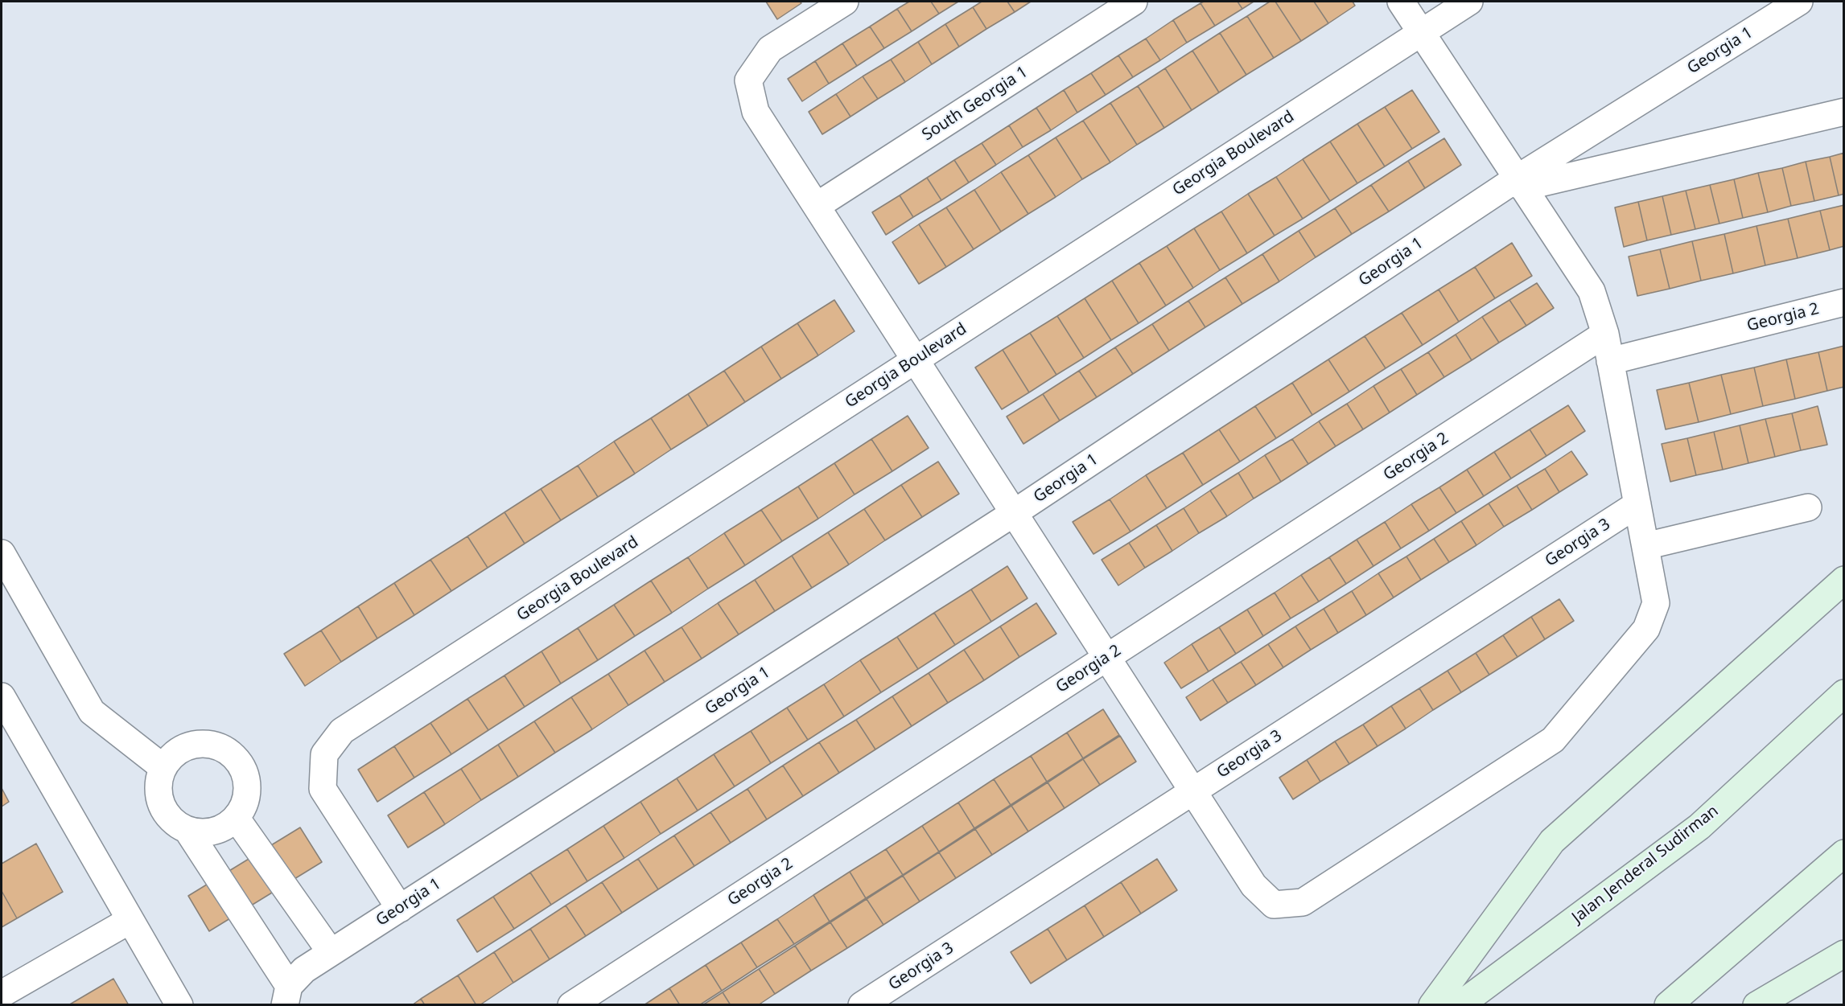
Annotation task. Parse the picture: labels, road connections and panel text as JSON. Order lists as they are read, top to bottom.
{
  "streets": {
    "main road": ["Jalan Jenderal Sudirman"],
    "street": [
      "Georgia 1",
      "South Georgia 1",
      "Georgia Boulevard",
      "Georgia 2",
      "Georgia 3"
    ]
  },
  "crossings": [
    ["Georgia 1", "Georgia Boulevard"]
  ]
}
